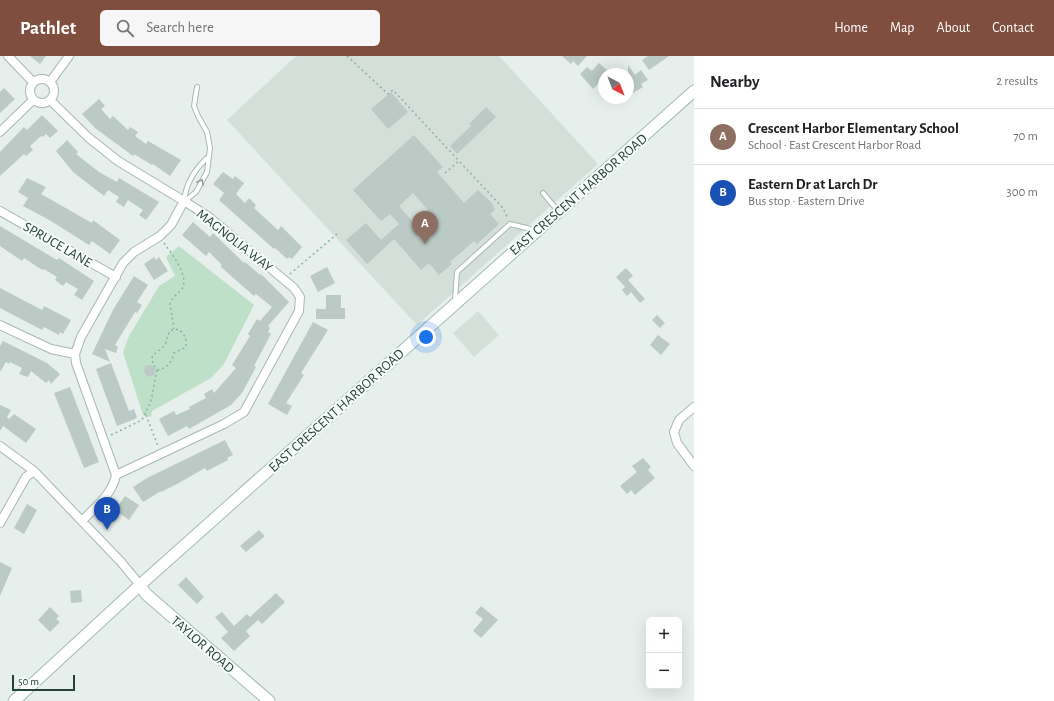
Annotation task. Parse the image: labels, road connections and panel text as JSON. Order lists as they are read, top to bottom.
{
  "streets": {
    "street": [
      "EAST CRESCENT HARBOR ROAD",
      "MAGNOLIA WAY",
      "SPRUCE LANE",
      "TAYLOR ROAD"
    ]
  },
  "crossings": [
    ["EAST CRESCENT HARBOR ROAD", "TAYLOR ROAD"],
    ["MAGNOLIA WAY", "SPRUCE LANE"]
  ],
  "scale_bar": "50 m",
  "north": "bottom right",
  "page": {
    "header": "Pathlet",
    "search": "Search here",
    "nav": [
      "Home",
      "Map",
      "About",
      "Contact"
    ],
    "heading": ["Nearby", "2 results"],
    "list": [
      {
        "mark": "A",
        "name": "Crescent Harbor Elementary School",
        "note": "School · East Crescent Harbor Road",
        "value": "70 m"
      },
      {
        "mark": "B",
        "name": "Eastern Dr at Larch Dr",
        "note": "Bus stop · Eastern Drive",
        "value": "300 m"
      }
    ],
    "pins": ["A", "B"],
    "map_buttons": ["+", "−"],
    "scale": "50 m"
  }
}
